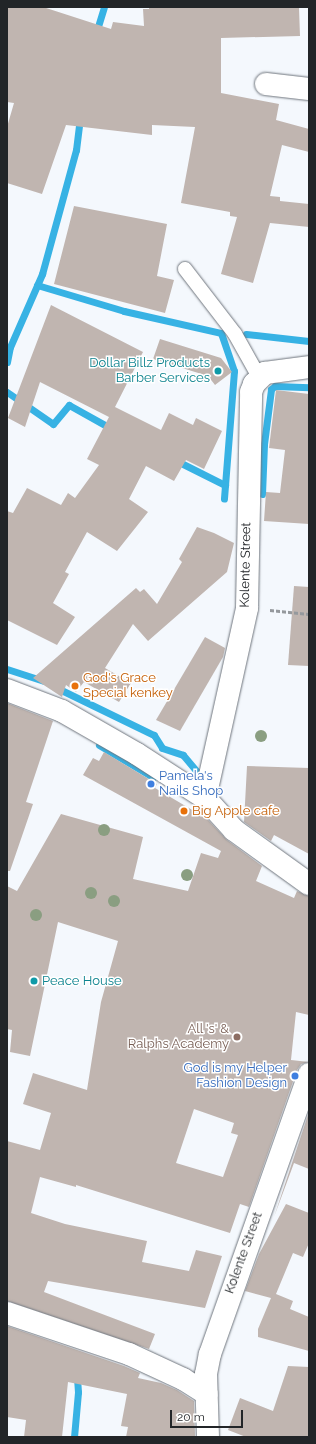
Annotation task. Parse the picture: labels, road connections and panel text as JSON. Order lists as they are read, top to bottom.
{
  "streets": {
    "street": ["Kolente Street"]
  },
  "places": [
    "Dollar Billz Products Barber Services",
    "God's Grace Special kenkey",
    "Pamela's Nails Shop",
    "Big Apple cafe",
    "Peace House",
    "All 's' & Ralphs Academy",
    "God is my Helper Fashion Design"
  ],
  "scale_bar": "20 m"
}
